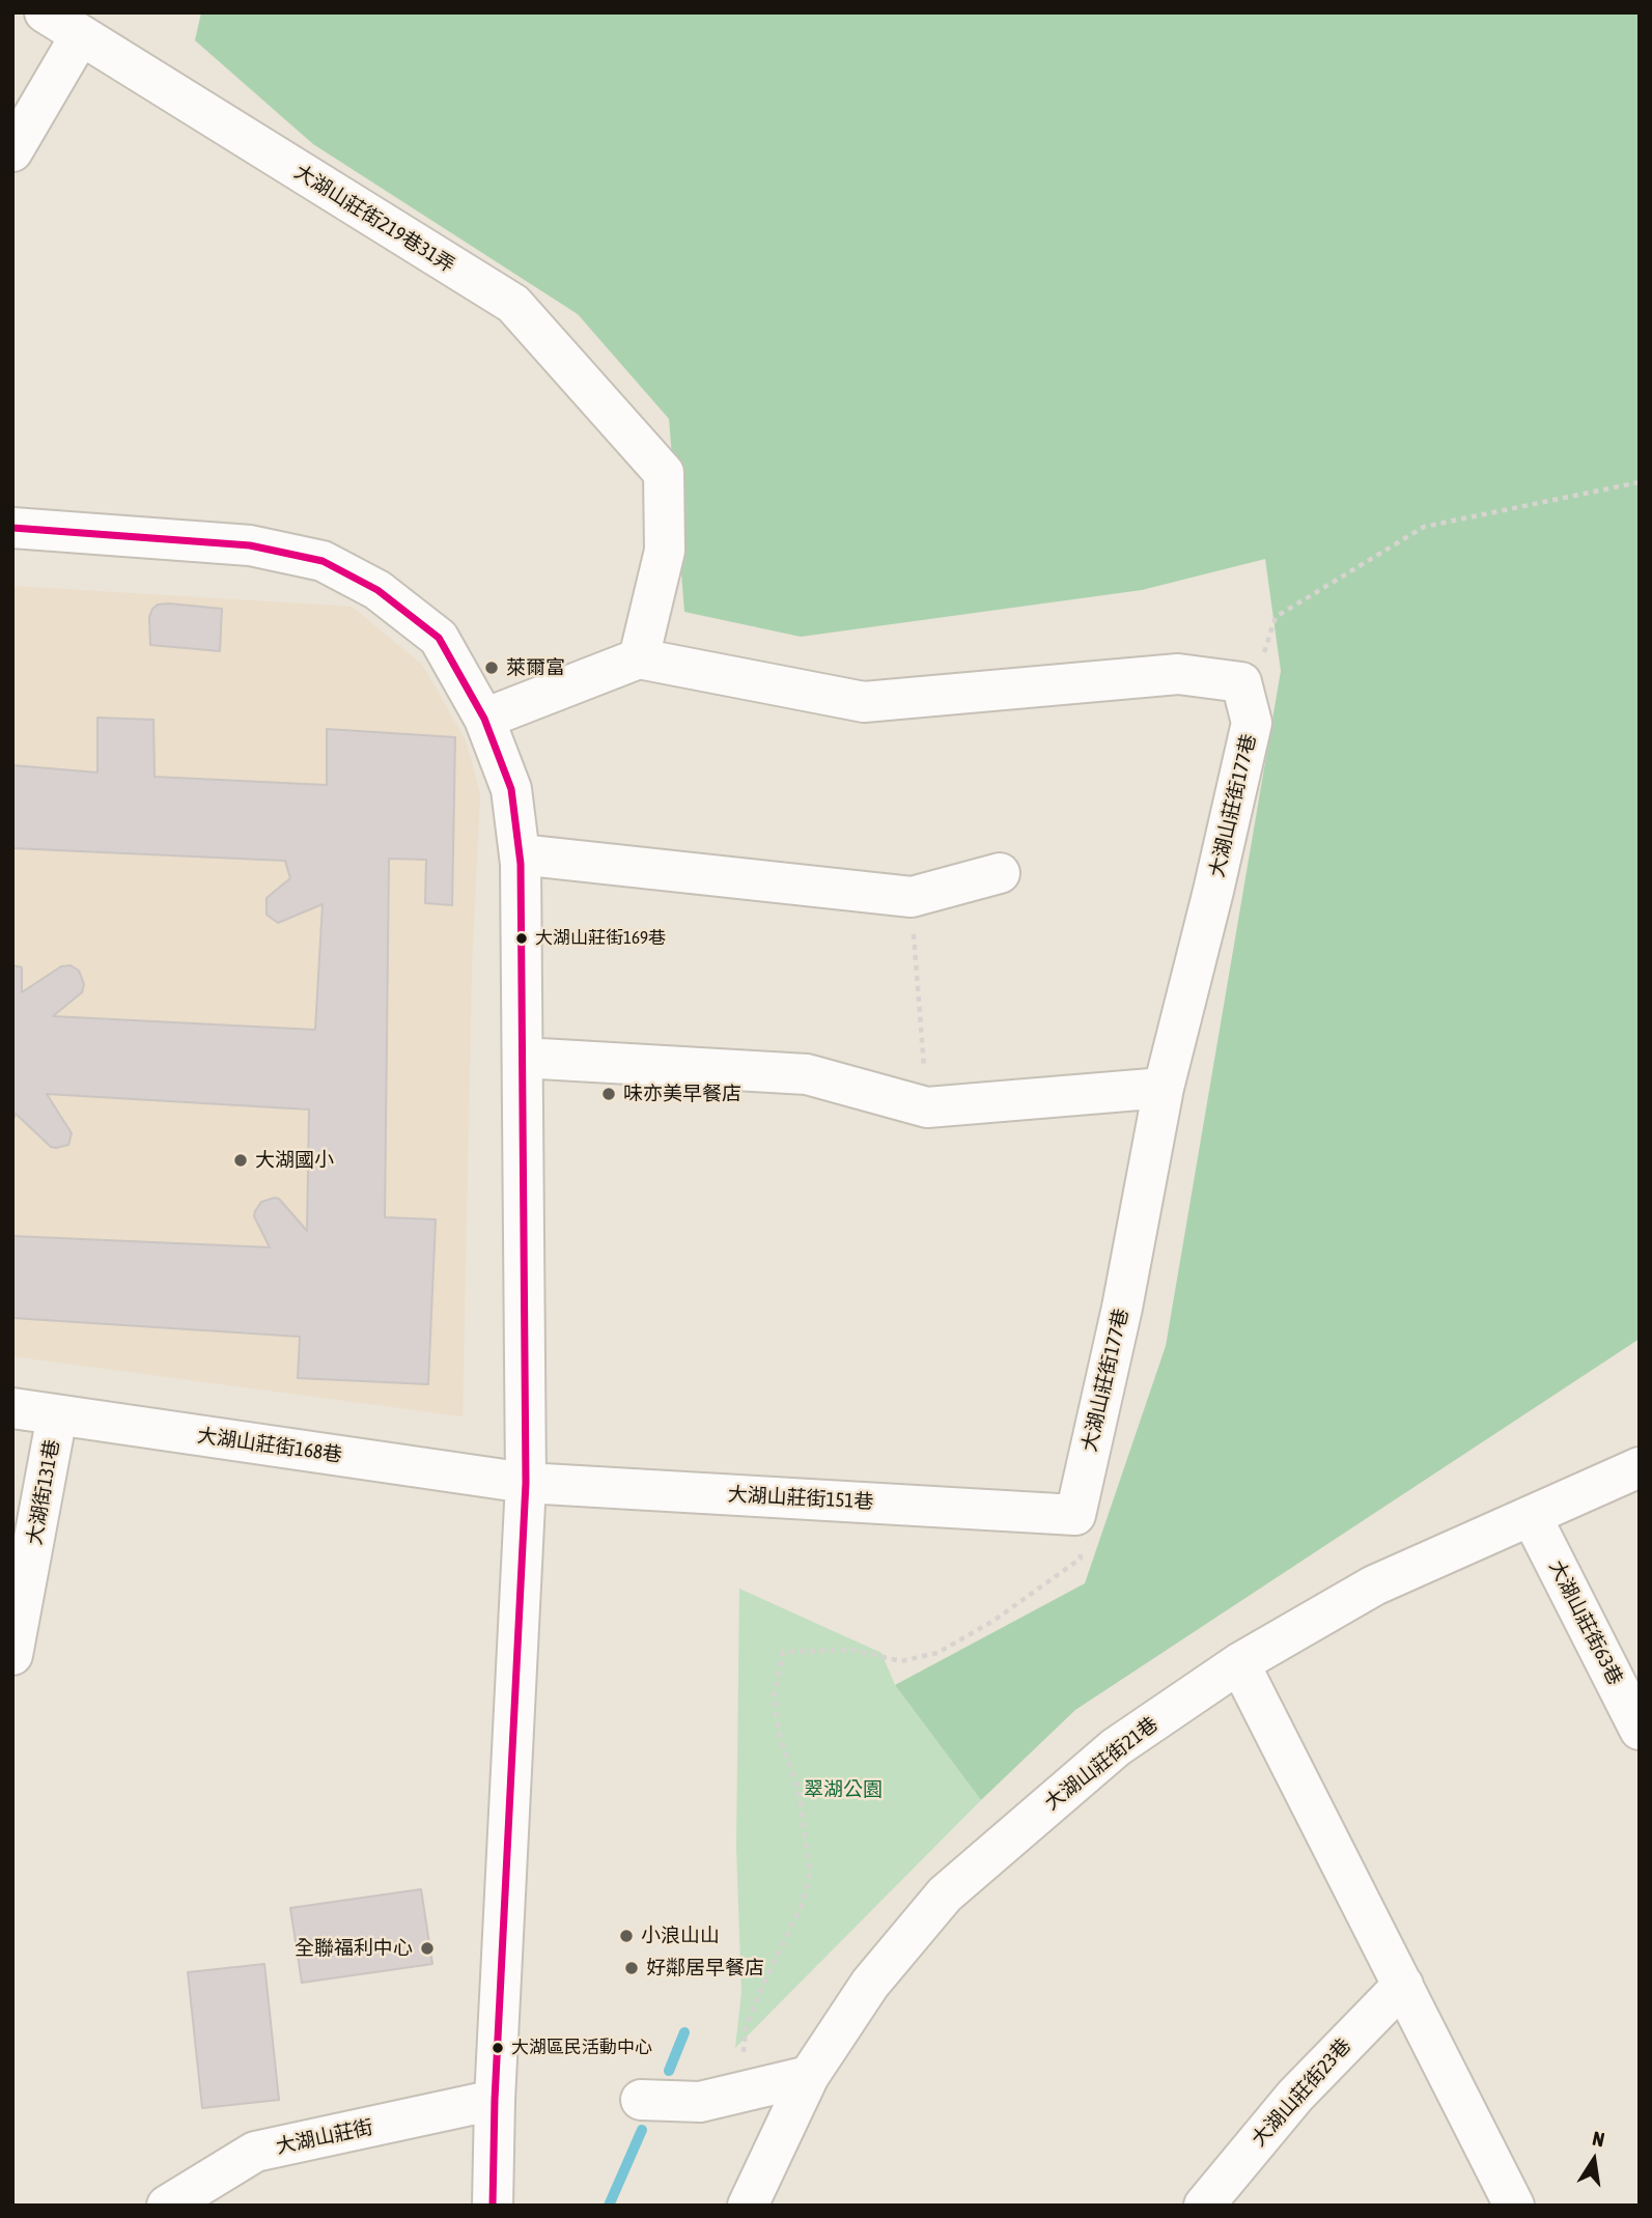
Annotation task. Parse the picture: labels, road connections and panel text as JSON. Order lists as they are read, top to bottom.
{
  "streets": {
    "street": [
      "大湖山莊街219巷31弄",
      "大湖山莊街177巷",
      "大湖山莊街168巷",
      "大湖街131巷",
      "大湖山莊街151巷",
      "大湖山莊街63巷",
      "大湖山莊街21巷",
      "大湖山莊街23巷",
      "大湖山莊街"
    ]
  },
  "crossings": [
    ["大湖山莊街177巷", "大湖山莊街151巷"],
    ["大湖山莊街168巷", "大湖街131巷"],
    ["大湖山莊街168巷", "大湖山莊街151巷"],
    ["大湖山莊街63巷", "大湖山莊街21巷"]
  ],
  "parks": ["翠湖公園"],
  "places": [
    "萊爾富",
    "大湖山莊街169巷",
    "味亦美早餐店",
    "大湖國小",
    "小浪山山",
    "全聯福利中心",
    "好鄰居早餐店",
    "大湖區民活動中心"
  ],
  "north": "top"
}
